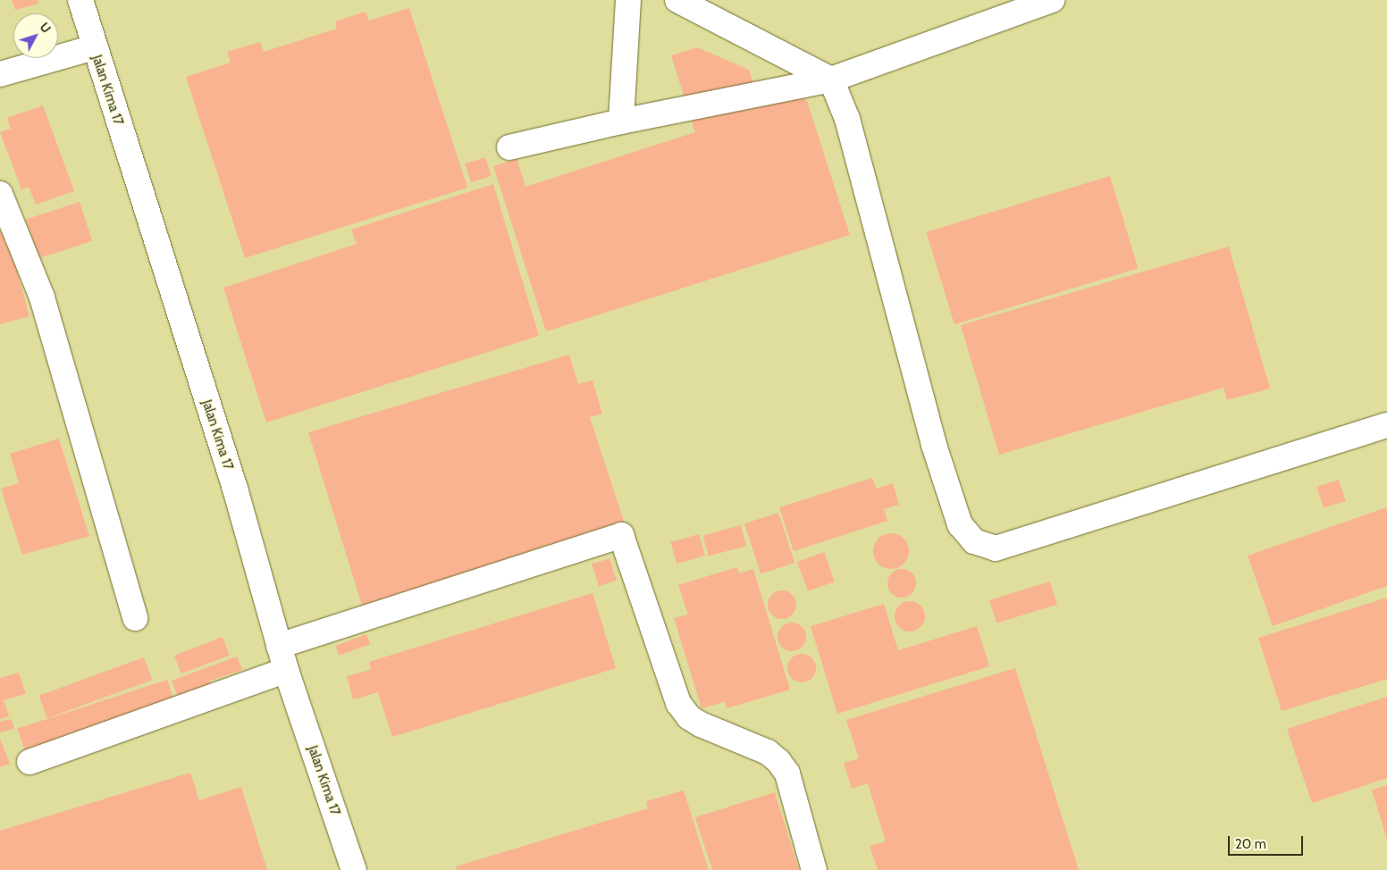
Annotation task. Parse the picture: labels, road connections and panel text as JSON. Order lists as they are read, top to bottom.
{
  "streets": {
    "street": ["Jalan Kima 17"]
  },
  "scale_bar": "20 m",
  "north": "top right"
}
